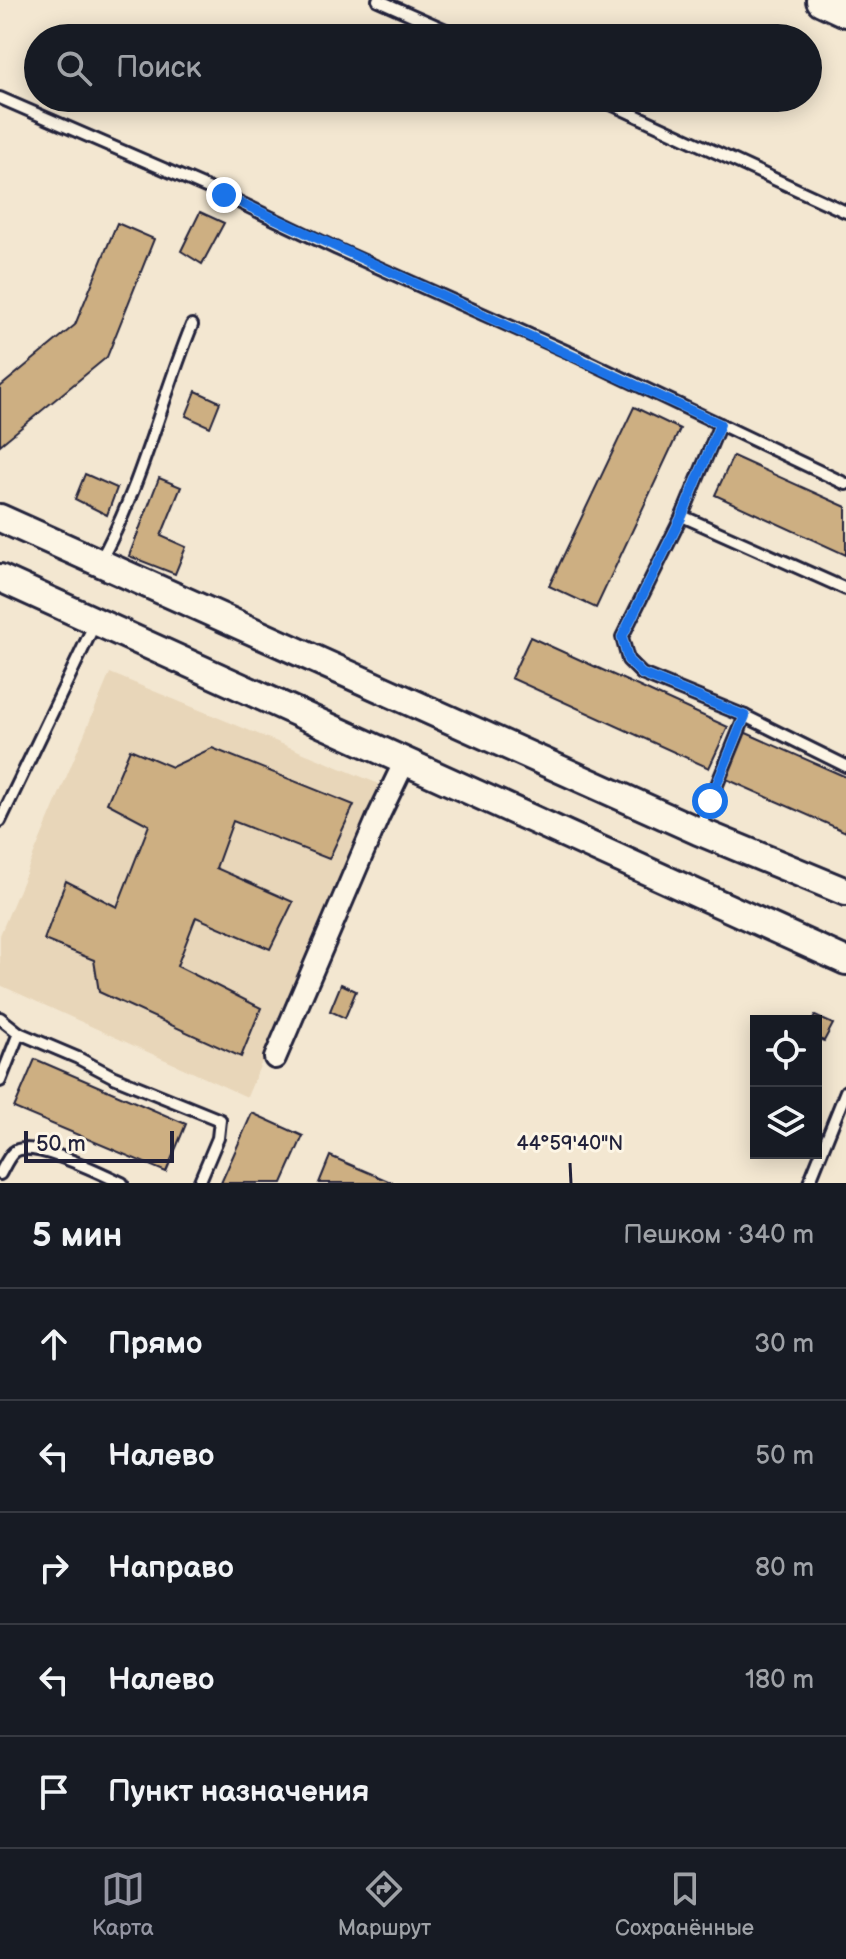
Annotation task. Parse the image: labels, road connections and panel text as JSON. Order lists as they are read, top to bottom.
{
  "scale_bar": "50 m",
  "page": {
    "search": "Поиск",
    "scale": "50 m",
    "heading": ["5 мин", "Пешком · 340 m"],
    "list": [
      ["Прямо", "30 m"],
      ["Налево", "50 m"],
      ["Направо", "80 m"],
      ["Налево", "180 m"],
      "Пункт назначения"
    ],
    "nav": ["Карта", "Маршрут", "Сохранённые"]
  },
  "coordinates": ["44°59'40\"N"]
}
